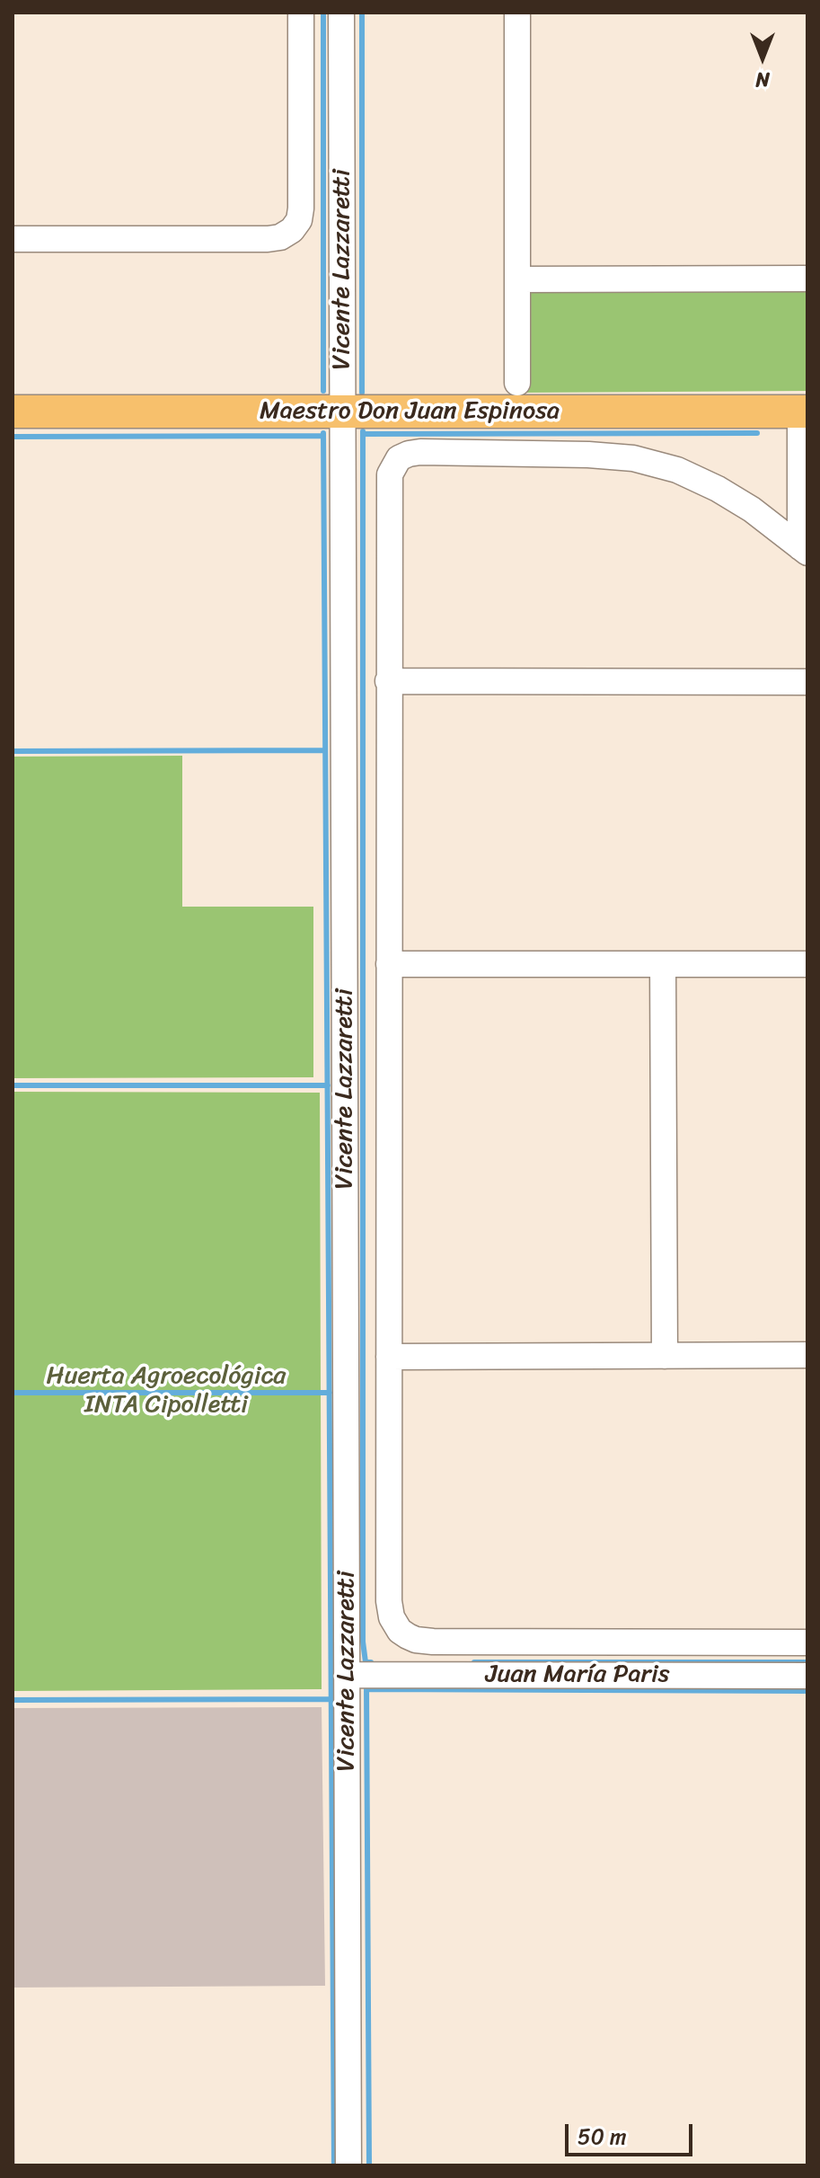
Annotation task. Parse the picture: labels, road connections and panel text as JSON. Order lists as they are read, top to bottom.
{
  "streets": {
    "main road": ["Maestro Don Juan Espinosa"],
    "street": ["Vicente Lazzaretti", "Juan María Paris"]
  },
  "crossings": [
    ["Vicente Lazzaretti", "Maestro Don Juan Espinosa"],
    ["Vicente Lazzaretti", "Juan María Paris"]
  ],
  "parks": ["Huerta Agroecológica INTA Cipolletti"],
  "scale_bar": "50 m",
  "north": "bottom"
}
